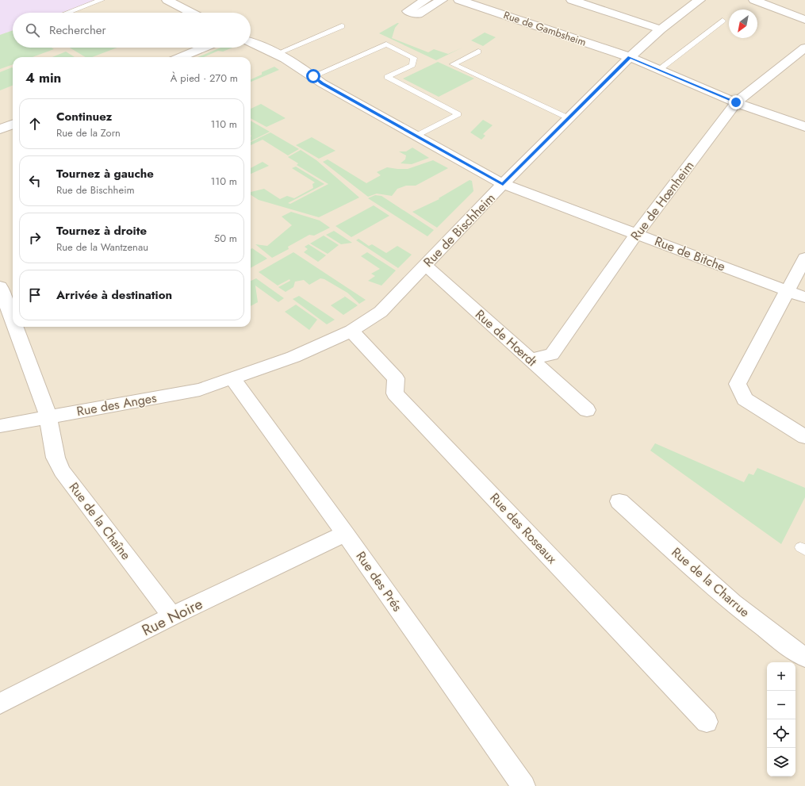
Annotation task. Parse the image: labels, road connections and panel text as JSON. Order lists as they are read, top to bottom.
{
  "streets": {
    "street": [
      "Rue de Gambsheim",
      "Rue de Hœnheim",
      "Rue de Bischheim",
      "Rue de Bitche",
      "Rue de Hœrdt",
      "Rue des Anges",
      "Rue de la Chaîne",
      "Rue des Roseaux",
      "Rue des Prés",
      "Rue de la Charrue",
      "Rue Noire"
    ]
  },
  "crossings": [
    ["Rue de Gambsheim", "Rue de Hœnheim"],
    ["Rue de Gambsheim", "Rue de Bischheim"],
    ["Rue de Hœnheim", "Rue de Bitche"],
    ["Rue de Hœnheim", "Rue de Hœrdt"],
    ["Rue de Bischheim", "Rue de Bitche"],
    ["Rue de Bischheim", "Rue de Hœrdt"],
    ["Rue de Bischheim", "Rue des Anges"],
    ["Rue de Bischheim", "Rue des Roseaux"],
    ["Rue de Bischheim", "Rue des Prés"],
    ["Rue des Anges", "Rue de la Chaîne"],
    ["Rue des Anges", "Rue des Prés"],
    ["Rue de la Chaîne", "Rue Noire"],
    ["Rue des Prés", "Rue Noire"]
  ],
  "north": "bottom left",
  "page": {
    "search": "Rechercher",
    "heading": ["4 min", "À pied · 270 m"],
    "list": [
      ["Continuez", "Rue de la Zorn", "110 m"],
      ["Tournez à gauche", "Rue de Bischheim", "110 m"],
      ["Tournez à droite", "Rue de la Wantzenau", "50 m"],
      "Arrivée à destination"
    ],
    "map_buttons": ["+", "−"]
  }
}
